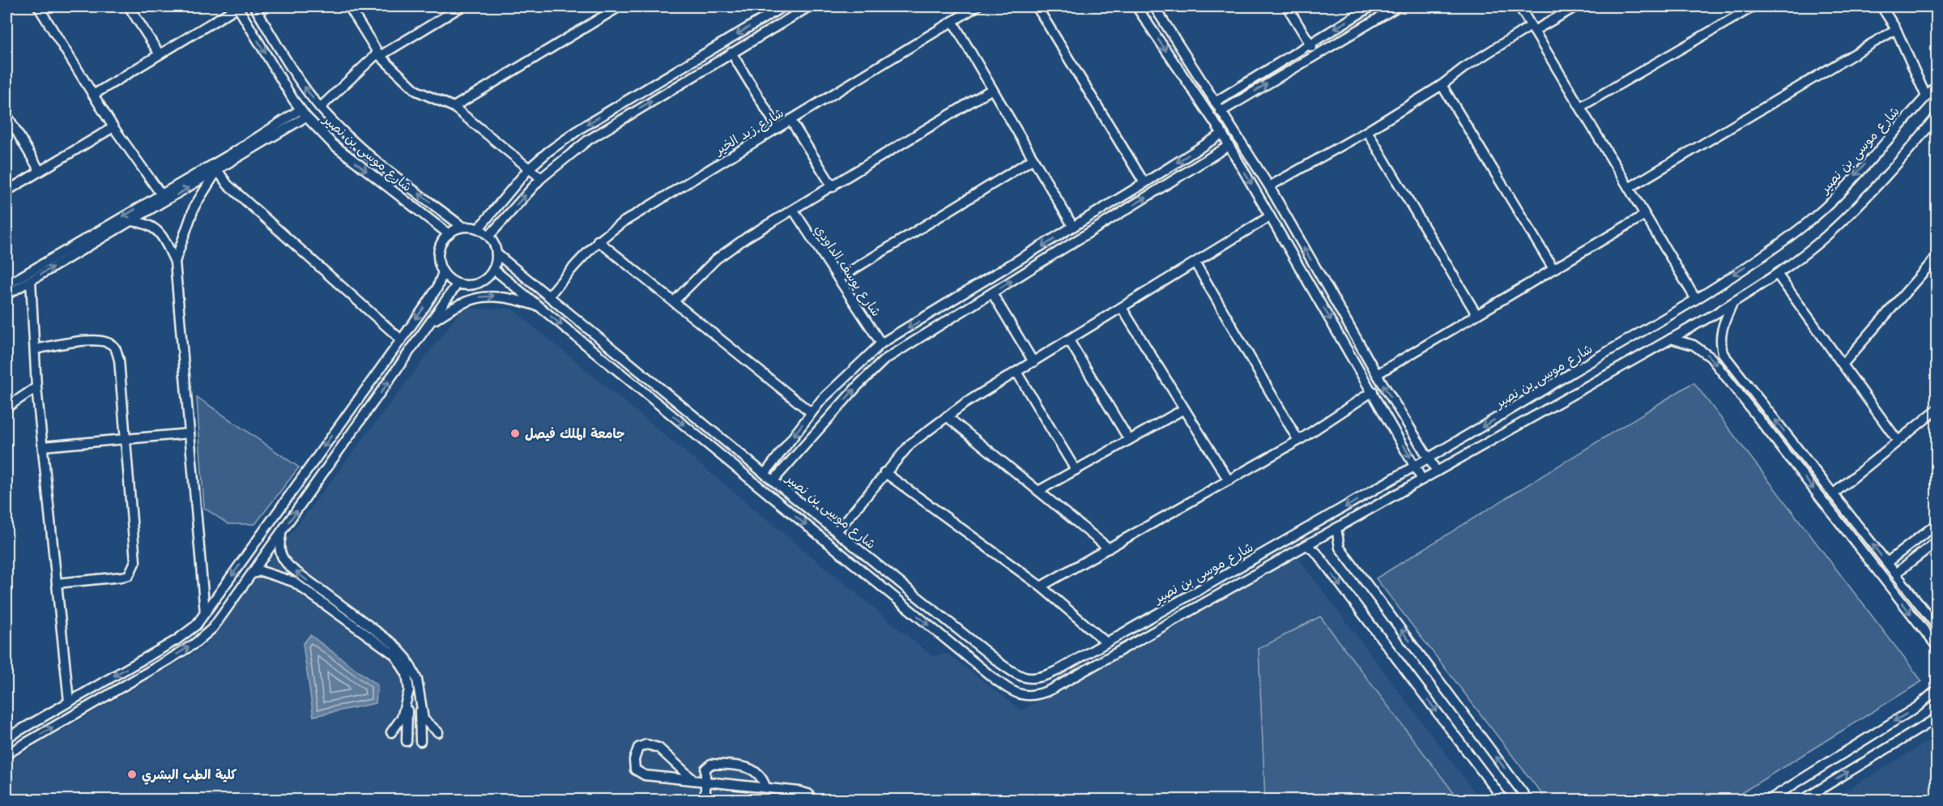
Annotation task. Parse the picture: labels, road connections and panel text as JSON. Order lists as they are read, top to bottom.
{
  "streets": {
    "street": ["شارع زيد الخير", "شارع موسى بن نصير", "شارع يوسف الداودي"]
  },
  "crossings": [
    ["شارع زيد الخير", "شارع موسى بن نصير"]
  ],
  "places": ["جامعة الملك فيصل", "كلية الطب البشري"]
}
